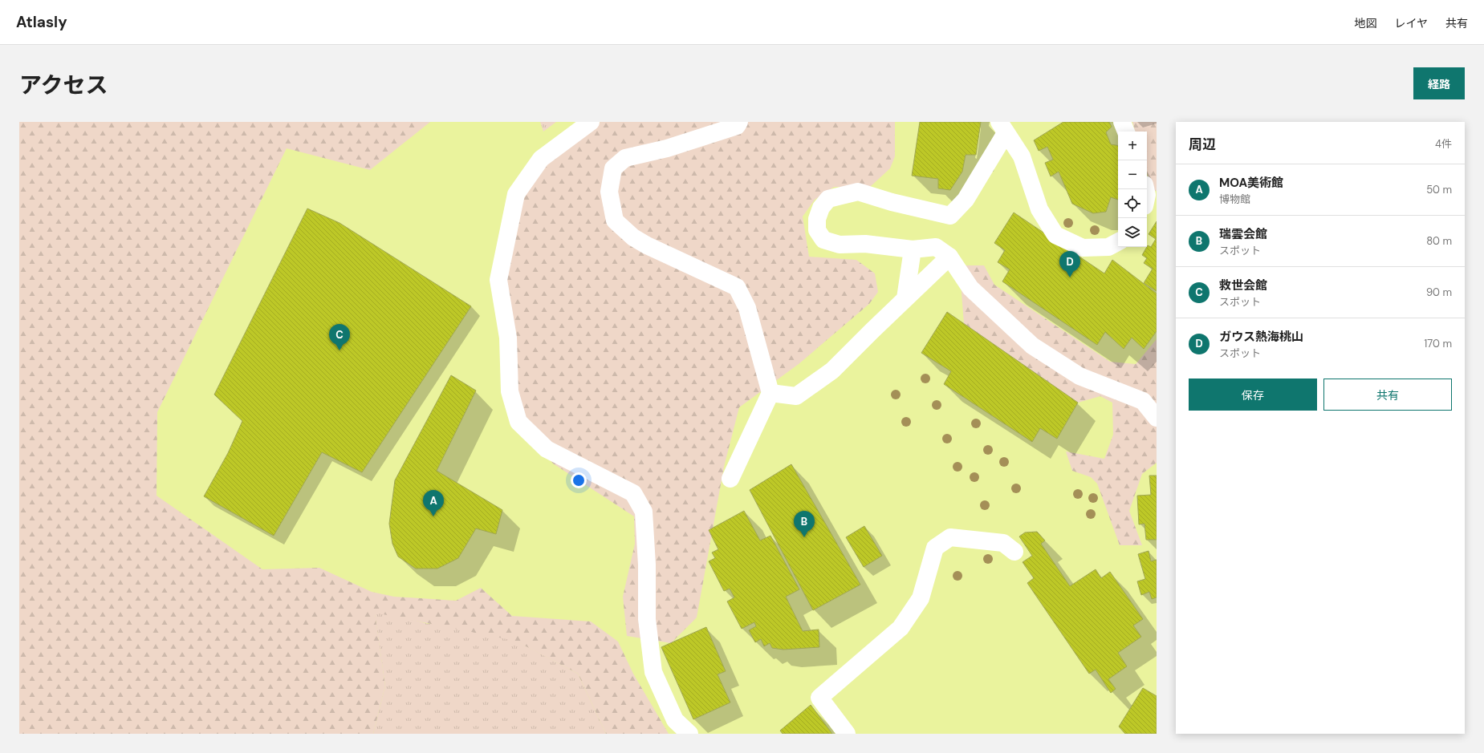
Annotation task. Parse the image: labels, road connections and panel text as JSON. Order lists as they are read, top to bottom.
{
  "page": {
    "header": "Atlasly",
    "nav": ["地図", "レイヤ", "共有"],
    "title": "アクセス",
    "buttons": [
      "経路",
      ["保存", "共有"]
    ],
    "heading": ["周辺", "4件"],
    "map_buttons": ["+", "−"],
    "list": [
      {
        "mark": "A",
        "name": "MOA美術館",
        "note": "博物館",
        "value": "50 m"
      },
      {
        "mark": "B",
        "name": "瑞雲会館",
        "note": "スポット",
        "value": "80 m"
      },
      {
        "mark": "C",
        "name": "救世会館",
        "note": "スポット",
        "value": "90 m"
      },
      {
        "mark": "D",
        "name": "ガウス熱海桃山",
        "note": "スポット",
        "value": "170 m"
      }
    ],
    "pins": [
      "D",
      "C",
      "A",
      "B"
    ]
  }
}
